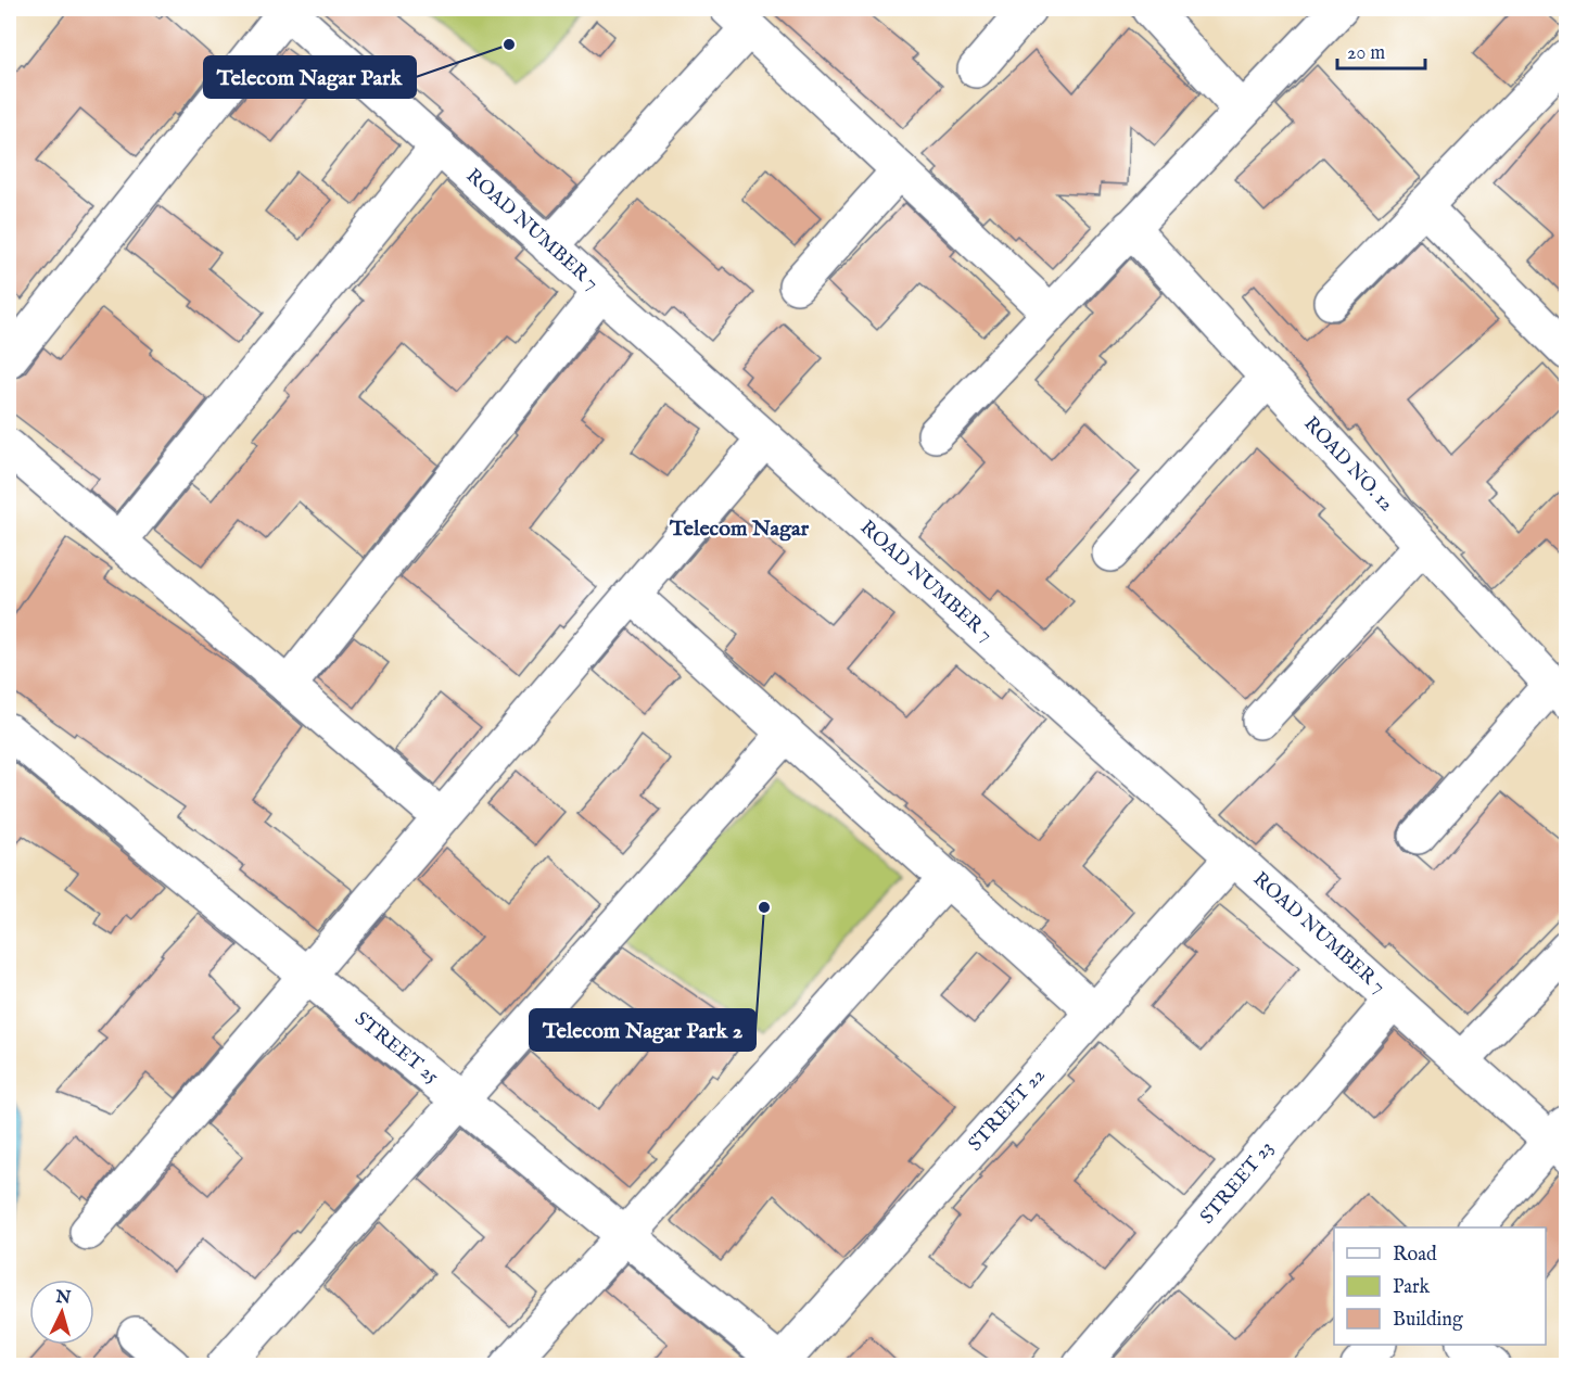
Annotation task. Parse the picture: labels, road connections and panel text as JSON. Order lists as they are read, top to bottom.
{
  "streets": {
    "street": [
      "ROAD NUMBER 7",
      "ROAD NO. 12",
      "STREET 25",
      "STREET 22",
      "STREET 23"
    ]
  },
  "crossings": [
    ["ROAD NUMBER 7", "STREET 22"],
    ["ROAD NUMBER 7", "STREET 23"],
    ["STREET 25", "STREET 22"]
  ],
  "districts": ["Telecom Nagar"],
  "places": ["Telecom Nagar Park", "Telecom Nagar Park 2"],
  "legend": ["Road", "Park", "Building"],
  "scale_bar": "20 m",
  "north": "top"
}
